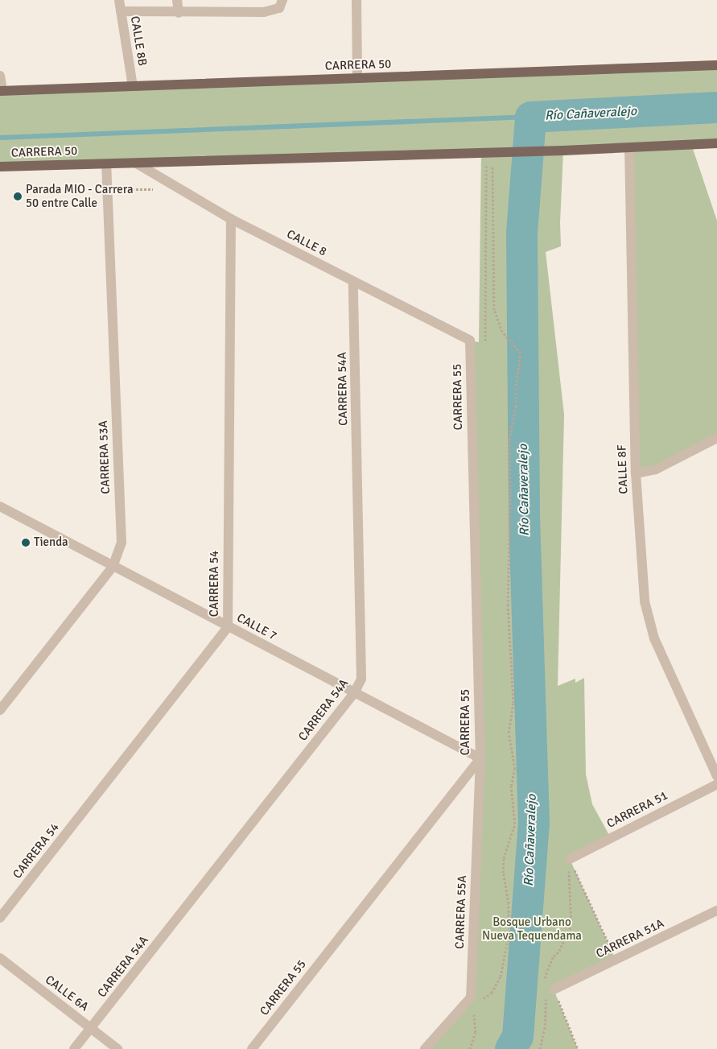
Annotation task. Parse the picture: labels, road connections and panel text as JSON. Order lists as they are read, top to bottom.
{
  "streets": {
    "main road": ["CARRERA 50"],
    "street": [
      "CALLE 8B",
      "CALLE 8",
      "CARRERA 54A",
      "CARRERA 55",
      "CARRERA 53A",
      "CALLE 8F",
      "CARRERA 54",
      "CALLE 7",
      "CARRERA 51",
      "CARRERA 55A",
      "CARRERA 51A",
      "CALLE 6A"
    ]
  },
  "crossings": [
    ["CALLE 8B", "CARRERA 50"],
    ["CARRERA 50", "CALLE 8"],
    ["CARRERA 50", "CARRERA 53A"],
    ["CARRERA 50", "CALLE 8F"],
    ["CALLE 8", "CARRERA 54A"],
    ["CALLE 8", "CARRERA 55"],
    ["CALLE 8", "CARRERA 54"],
    ["CARRERA 54A", "CALLE 7"],
    ["CARRERA 54A", "CALLE 6A"],
    ["CARRERA 55", "CALLE 7"],
    ["CARRERA 55", "CARRERA 55A"],
    ["CARRERA 53A", "CALLE 7"],
    ["CARRERA 54", "CALLE 7"],
    ["CALLE 7", "CARRERA 55A"]
  ],
  "water": ["Río Cañaveralejo"],
  "parks": ["Bosque Urbano Nueva Tequendama"],
  "places": ["Parada MIO - Carrera 50 entre Calle", "Tienda"]
}
